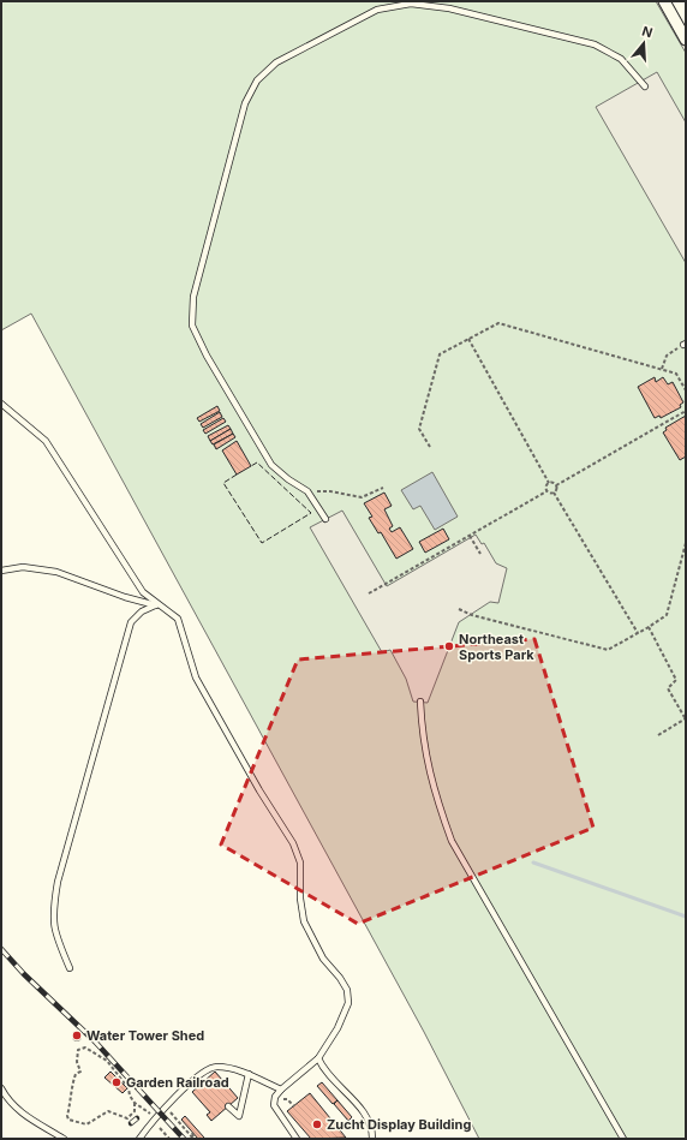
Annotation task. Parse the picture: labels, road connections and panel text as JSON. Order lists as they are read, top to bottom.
{
  "places": [
    "Northeast Sports Park",
    "Water Tower Shed",
    "Garden Railroad",
    "Zucht Display Building"
  ],
  "north": "top"
}
